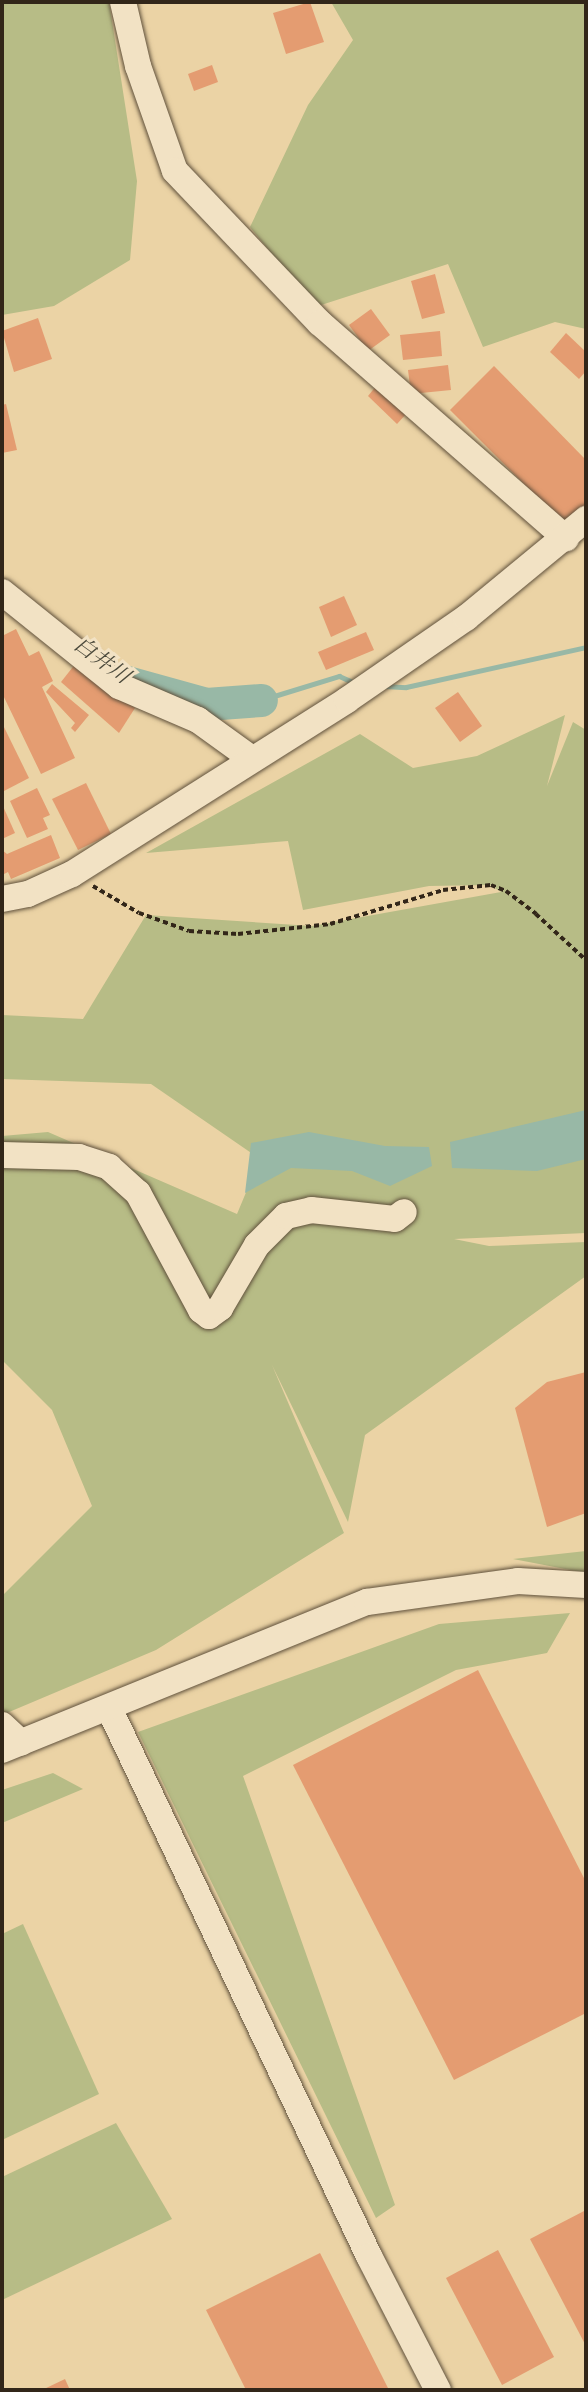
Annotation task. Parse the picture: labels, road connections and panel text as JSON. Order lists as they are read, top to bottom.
{
  "water": ["白井川"]
}
